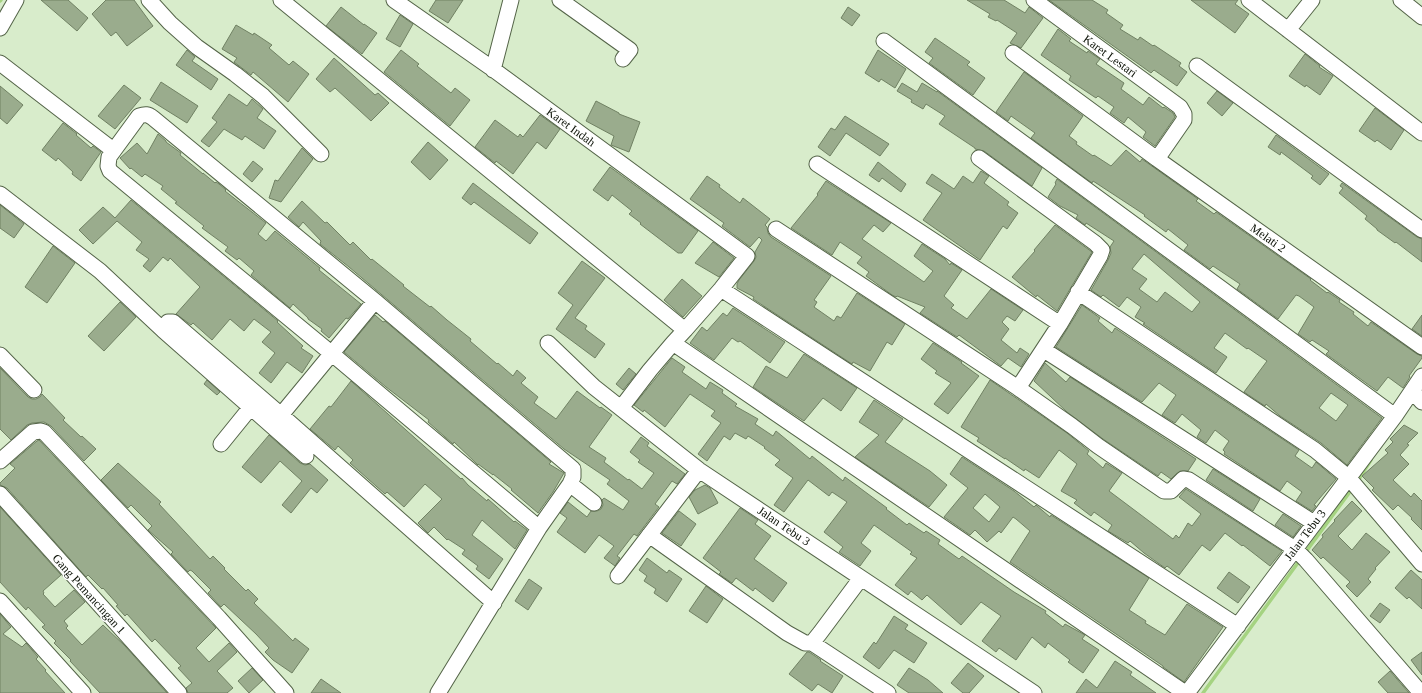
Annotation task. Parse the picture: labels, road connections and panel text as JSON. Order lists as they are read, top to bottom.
{
  "streets": {
    "street": [
      "Karet Lestari",
      "Karet Indah",
      "Melati 2",
      "Jalan Tebu 3",
      "Gang Pemancingan 1"
    ]
  },
  "crossings": [
    ["Karet Lestari", "Melati 2"]
  ]
}
